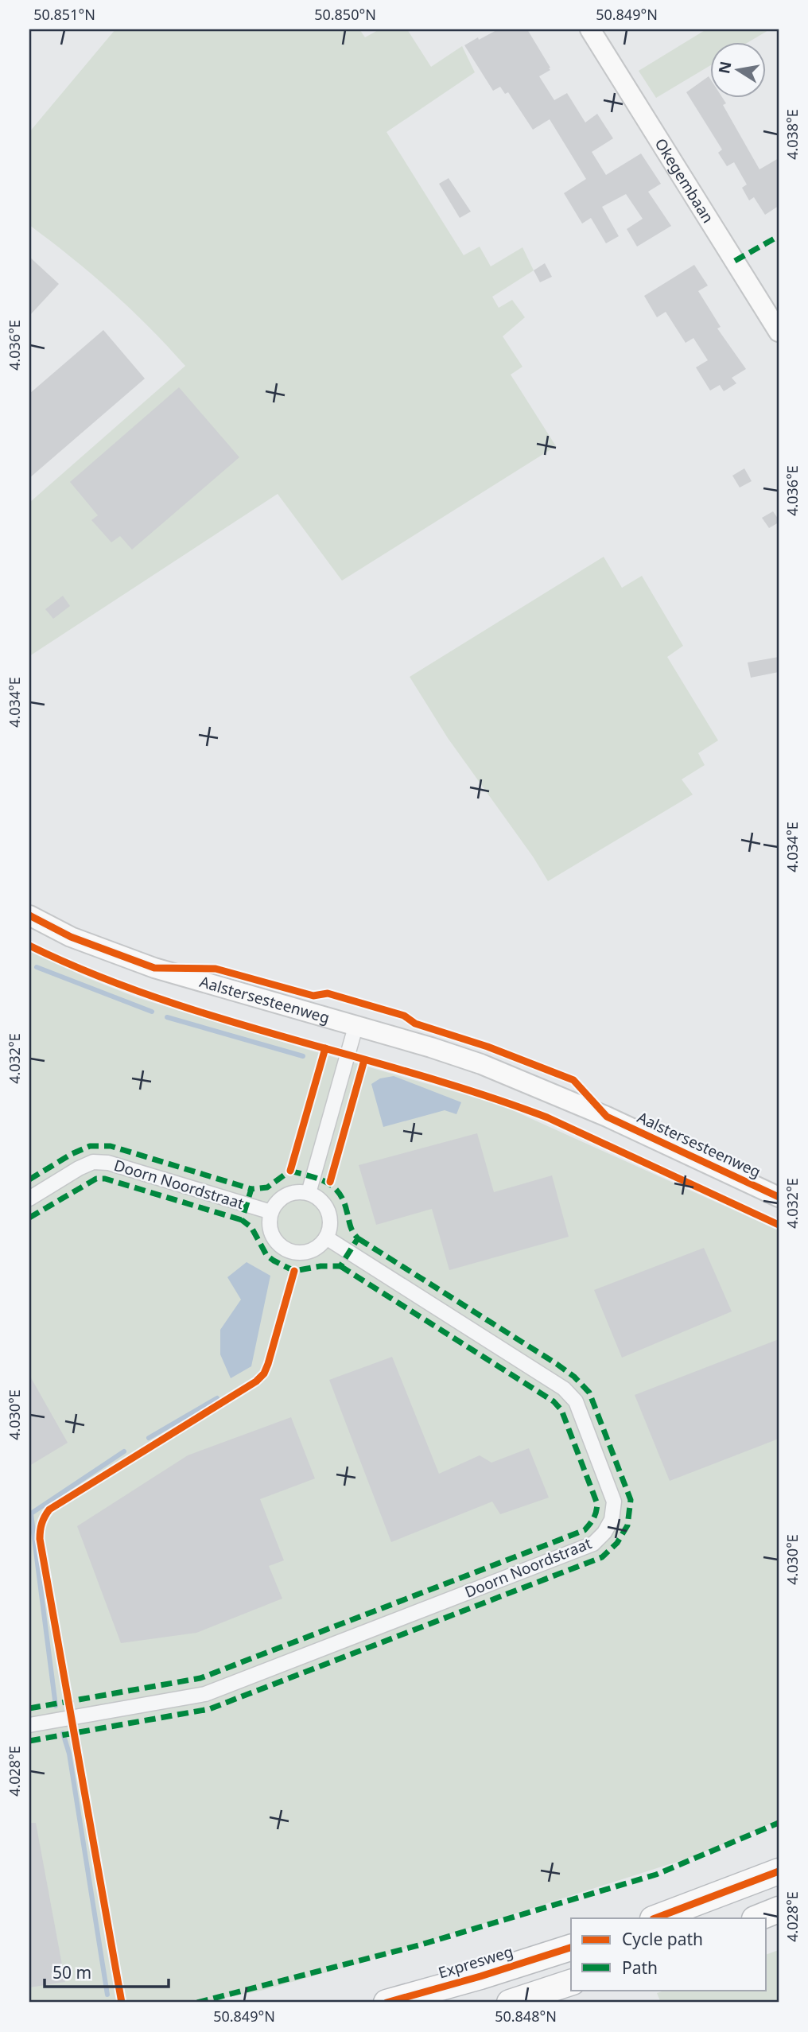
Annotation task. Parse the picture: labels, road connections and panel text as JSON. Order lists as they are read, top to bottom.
{
  "streets": {
    "highway": ["Expresweg"],
    "main road": ["Okegembaan", "Aalstersesteenweg"],
    "street": ["Doorn Noordstraat"]
  },
  "legend": ["Cycle path", "Path"],
  "scale_bar": "50 m",
  "north": "left",
  "coordinates": [
    "50.851°N",
    "50.850°N",
    "50.849°N",
    "4.038°E",
    "4.036°E",
    "4.034°E",
    "4.032°E",
    "4.030°E",
    "4.028°E",
    "50.848°N"
  ]
}
